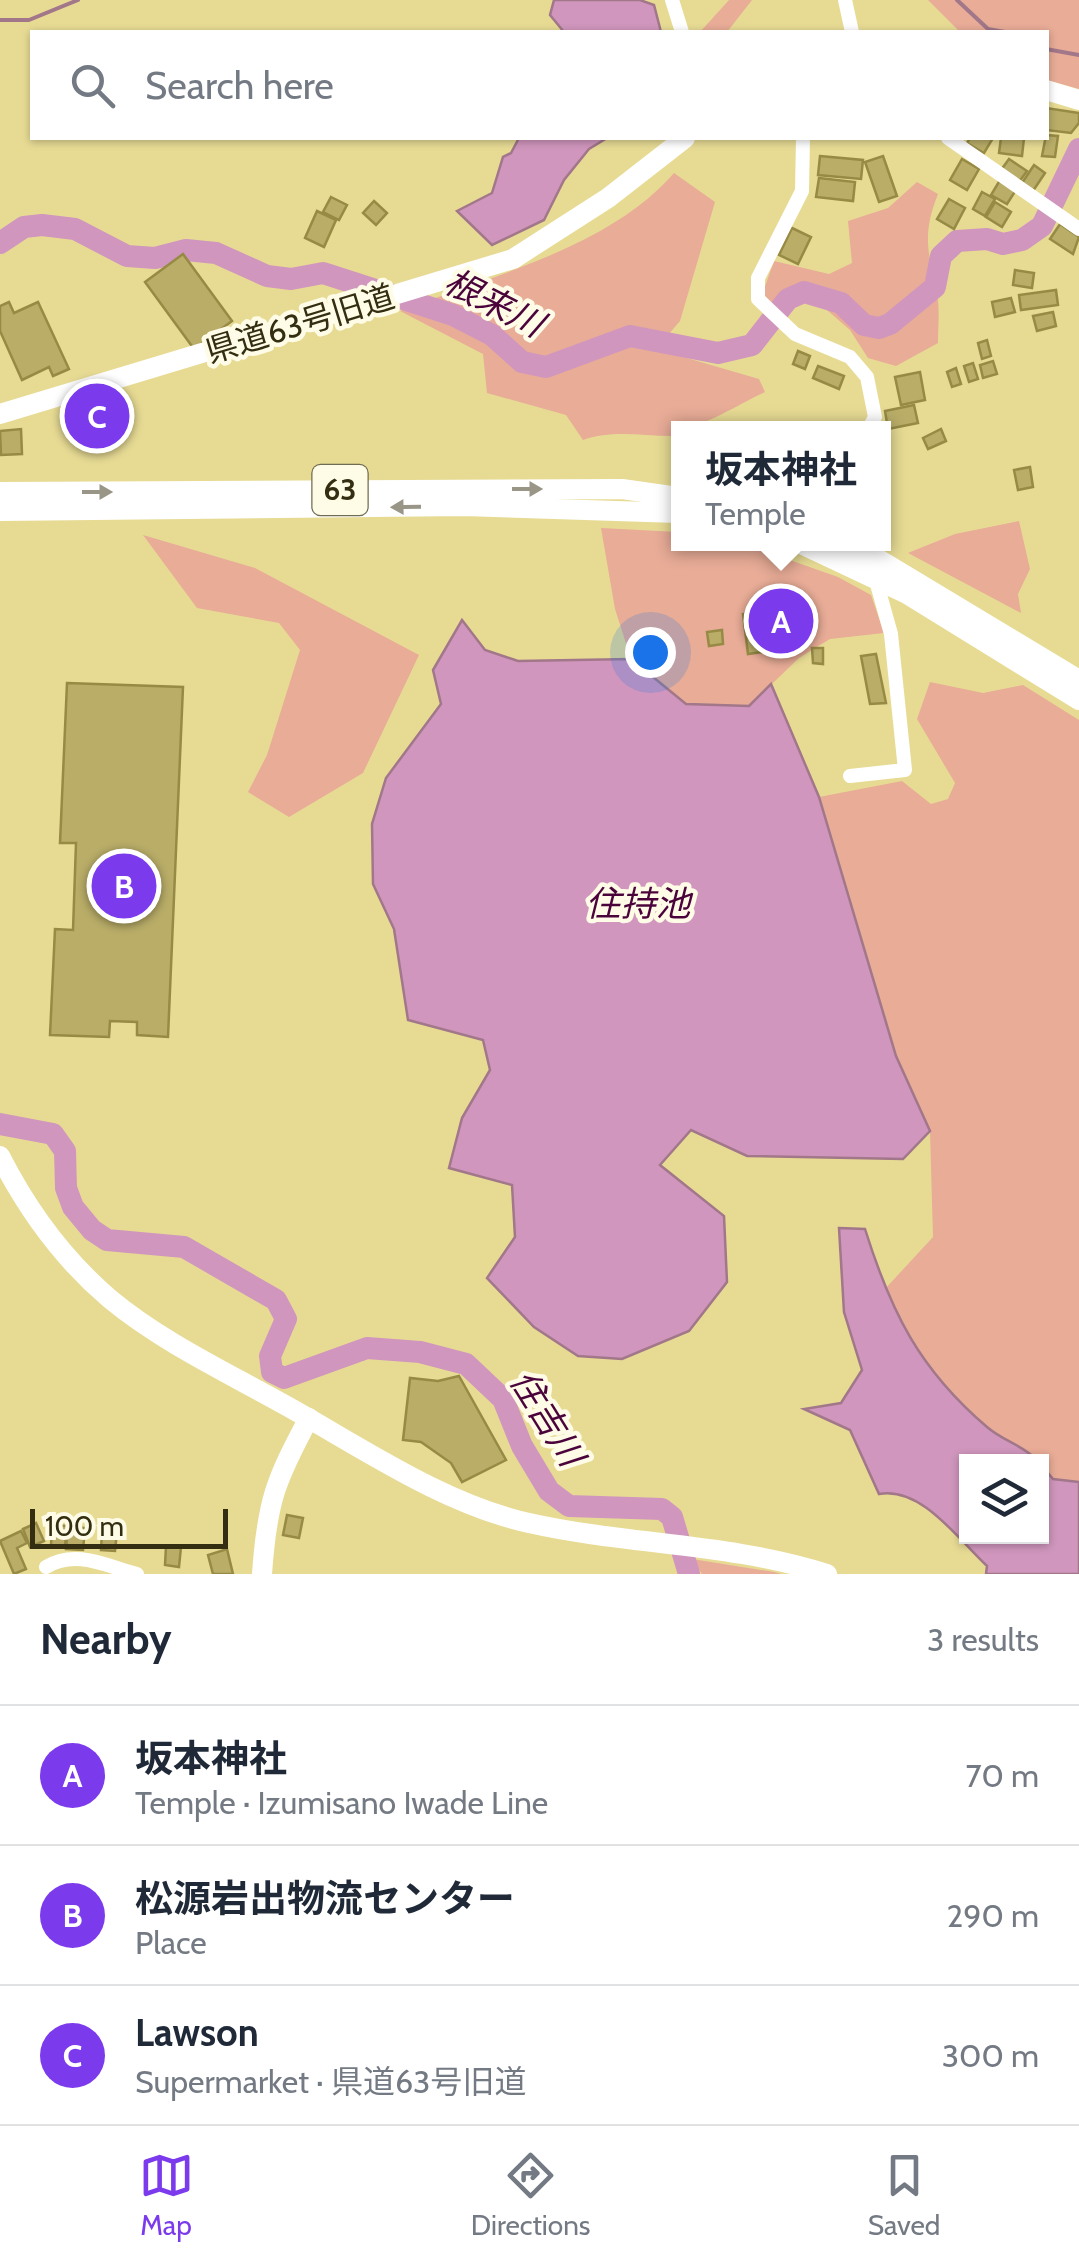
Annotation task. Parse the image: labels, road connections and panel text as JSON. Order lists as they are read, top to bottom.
{
  "streets": {
    "main road": ["県道63号旧道", "63"]
  },
  "water": ["根来川", "住持池", "住吉川"],
  "scale_bar": "100 m",
  "page": {
    "search": "Search here",
    "pins": ["C", "A", "B"],
    "popup": ["坂本神社", "Temple"],
    "scale": "100 m",
    "heading": ["Nearby", "3 results"],
    "list": [
      {
        "mark": "A",
        "name": "坂本神社",
        "note": "Temple · Izumisano Iwade Line",
        "value": "70 m"
      },
      {
        "mark": "B",
        "name": "松源岩出物流センター",
        "note": "Place",
        "value": "290 m"
      },
      {
        "mark": "C",
        "name": "Lawson",
        "note": "Supermarket · 県道63号旧道",
        "value": "300 m"
      }
    ],
    "nav": ["Map", "Directions", "Saved"]
  }
}
